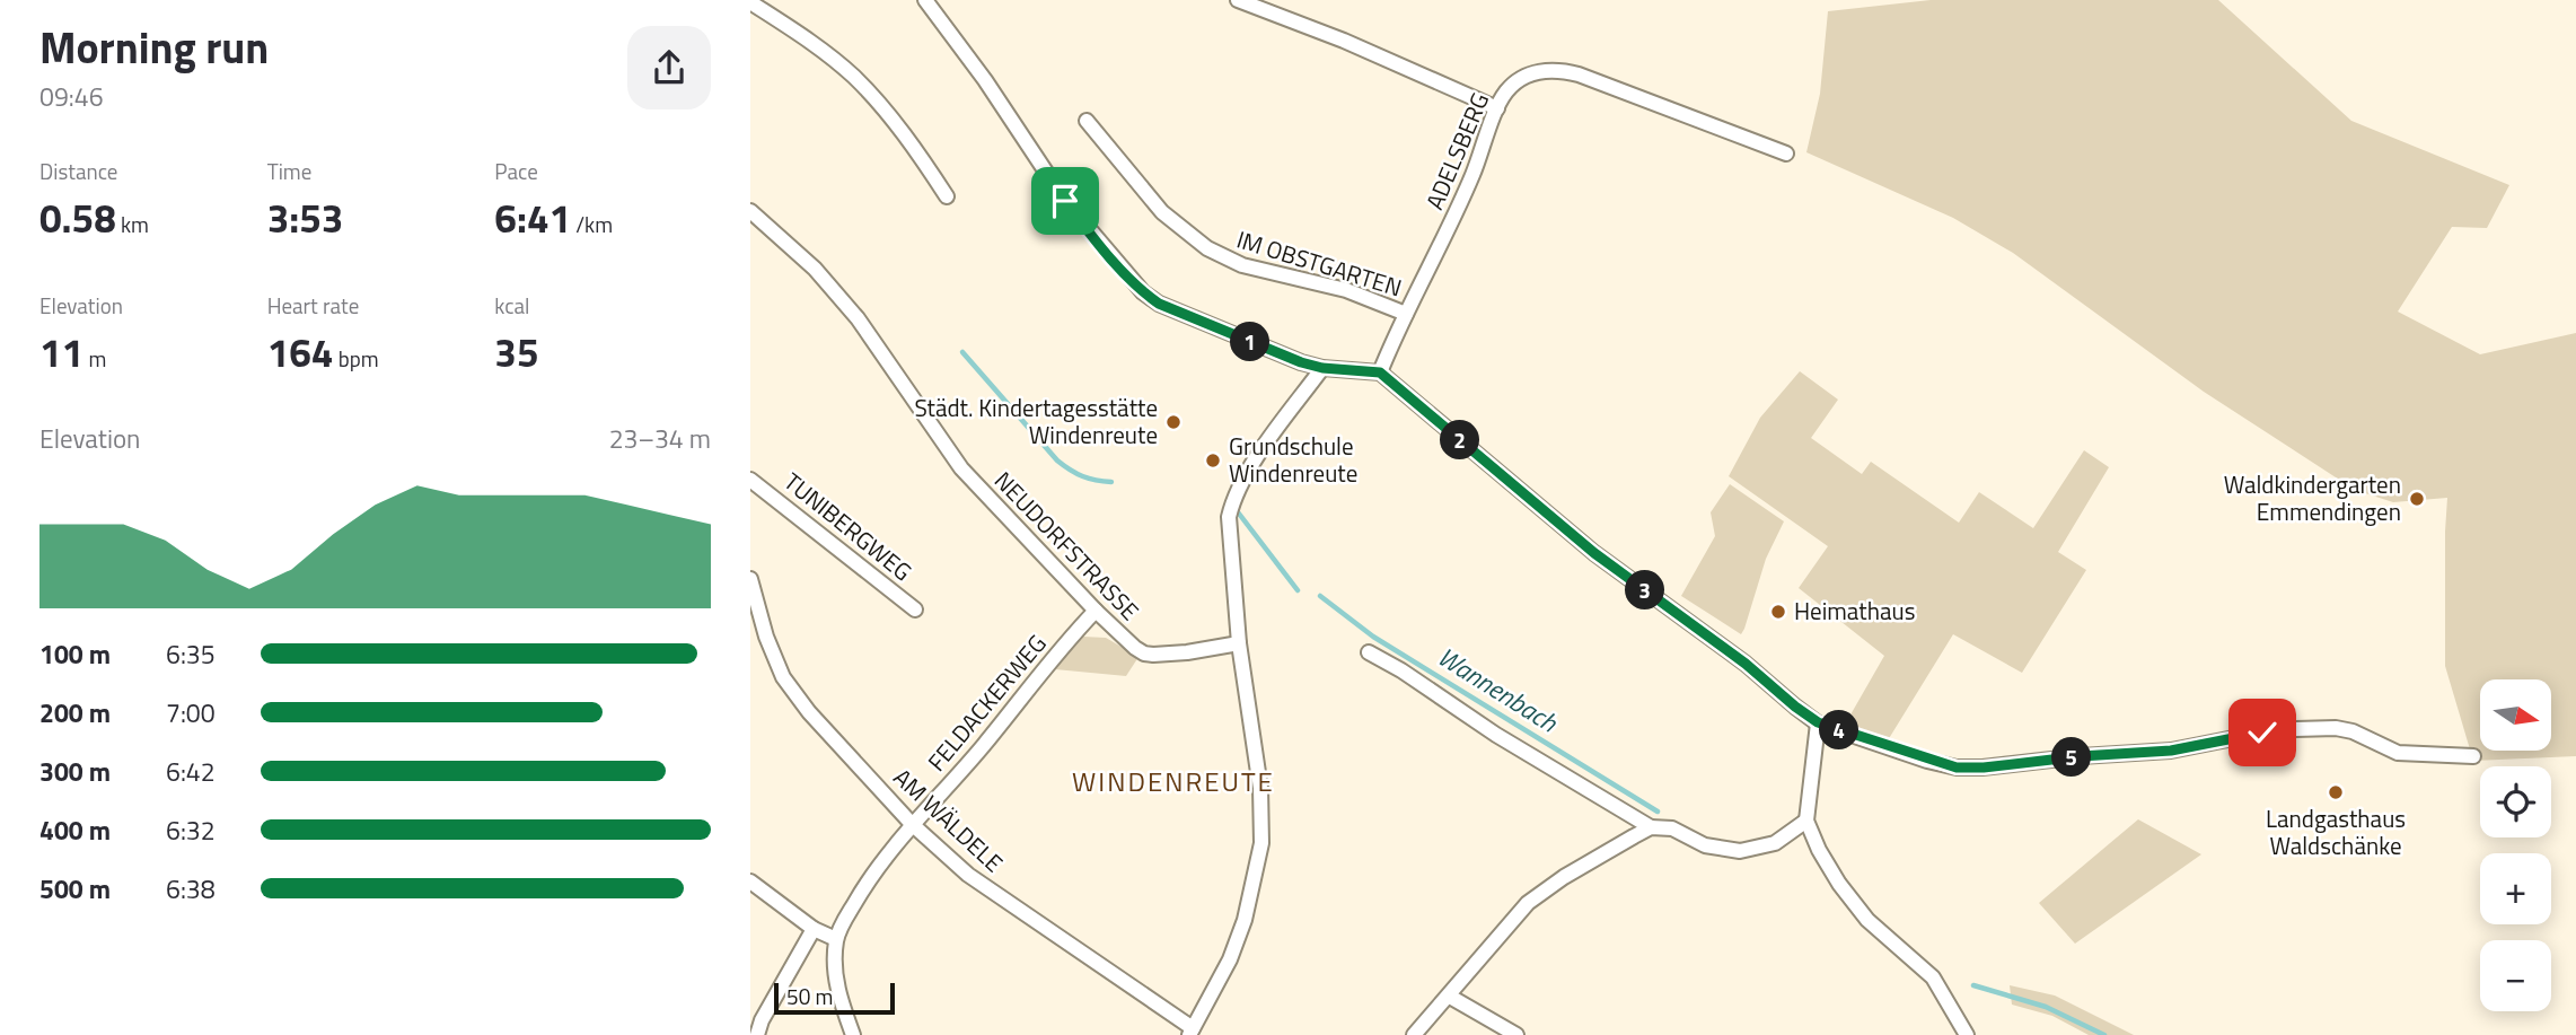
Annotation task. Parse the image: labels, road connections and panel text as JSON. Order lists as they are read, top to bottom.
{
  "streets": {
    "street": [
      "ADELSBERG",
      "IM OBSTGARTEN",
      "TUNIBERGWEG",
      "NEUDORFSTRASSE",
      "FELDACKERWEG",
      "AM WÄLDELE"
    ]
  },
  "crossings": [
    ["ADELSBERG", "IM OBSTGARTEN"],
    ["NEUDORFSTRASSE", "FELDACKERWEG"],
    ["FELDACKERWEG", "AM WÄLDELE"]
  ],
  "districts": ["WINDENREUTE"],
  "water": ["Wannenbach"],
  "places": [
    "Städt. Kindertagesstätte Windenreute",
    "Grundschule Windenreute",
    "Waldkindergarten Emmendingen",
    "Heimathaus",
    "Landgasthaus Waldschänke"
  ],
  "scale_bar": "50 m",
  "north": "right",
  "page": {
    "heading": ["Morning run", "09:46"],
    "stats": [
      ["Distance", "0.58 km"],
      ["Time", "3:53"],
      ["Pace", "6:41 /km"],
      ["Elevation", "11 m"],
      ["Heart rate", "164 bpm"],
      ["kcal", "35"]
    ],
    "pins": [
      "1",
      "2",
      "3",
      "4",
      "5"
    ],
    "chart": ["Elevation", "23–34 m"],
    "list": [
      {
        "name": "100 m",
        "note": "6:35"
      },
      {
        "name": "200 m",
        "note": "7:00"
      },
      {
        "name": "300 m",
        "note": "6:42"
      },
      {
        "name": "400 m",
        "note": "6:32"
      },
      {
        "name": "500 m",
        "note": "6:38"
      }
    ],
    "map_buttons": ["+", "−"],
    "scale": "50 m"
  }
}
